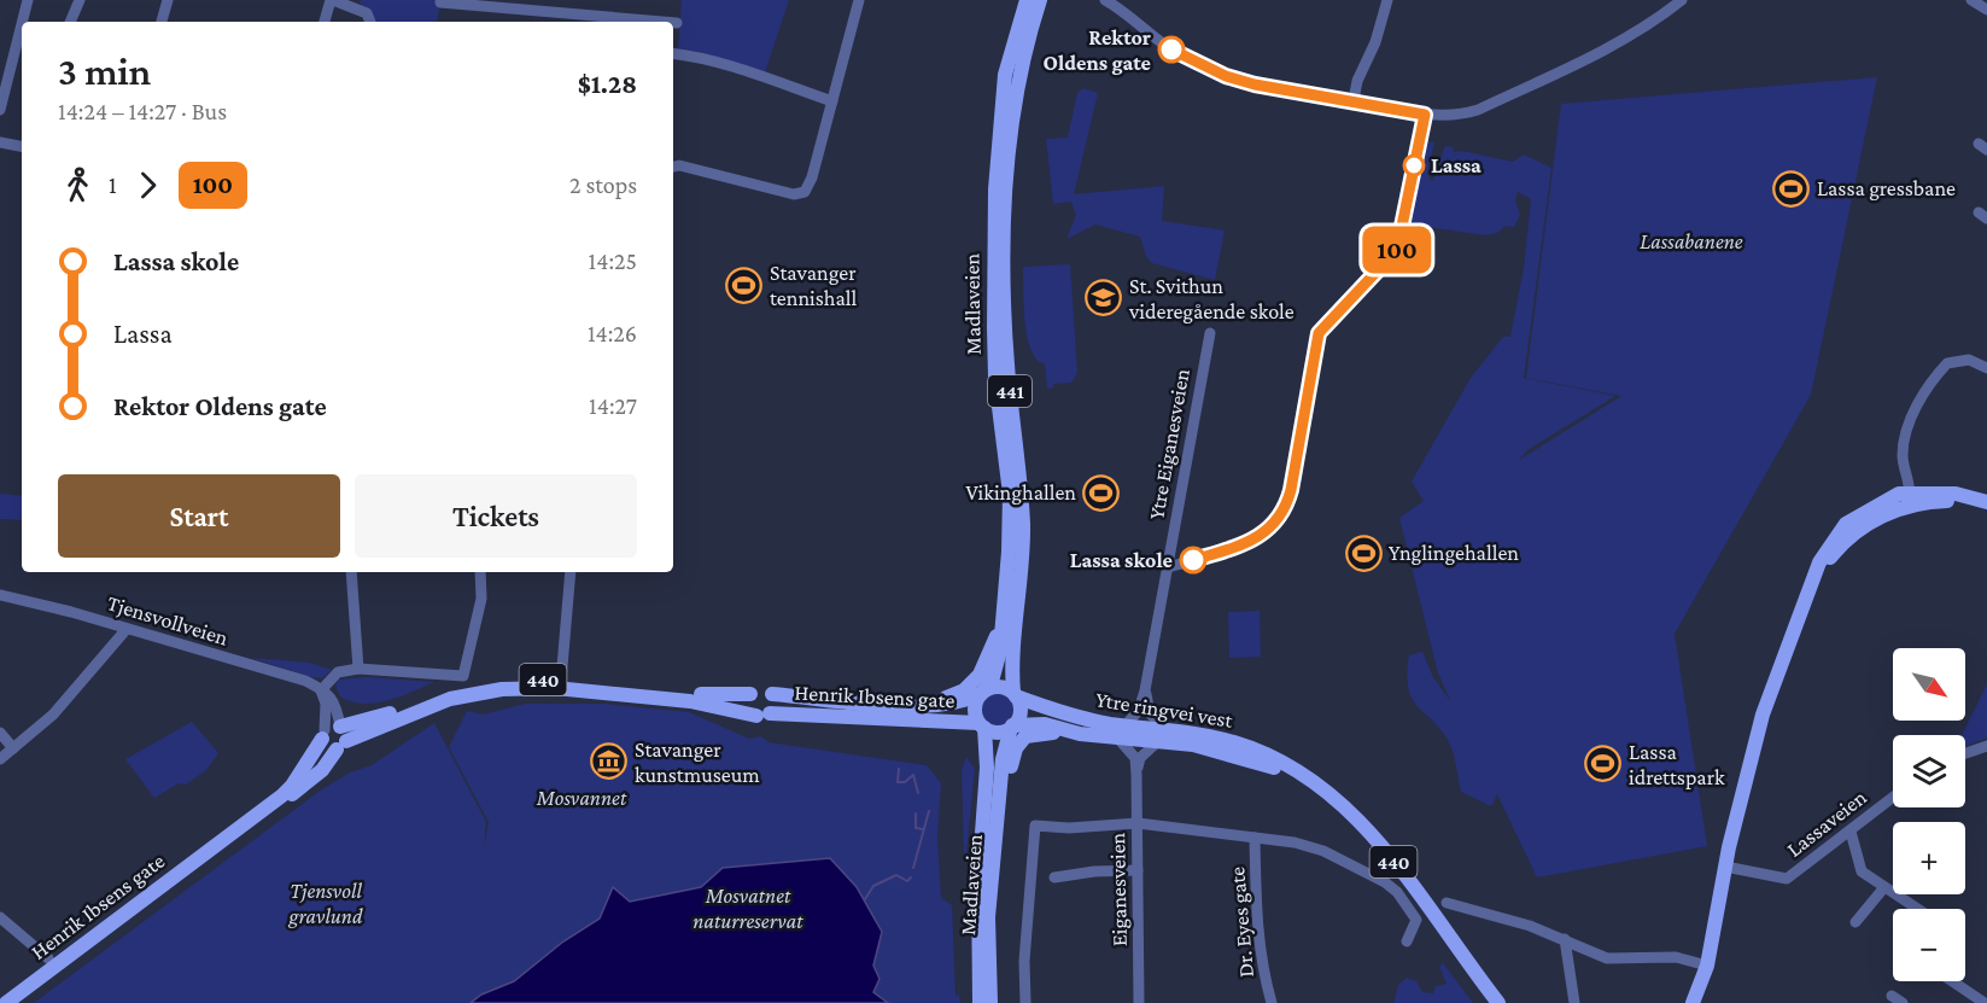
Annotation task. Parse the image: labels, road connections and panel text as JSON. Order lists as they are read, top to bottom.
{
  "streets": {
    "main road": [
      "Madlaveien",
      "441",
      "440",
      "Henrik Ibsens gate",
      "Ytre ringvei vest"
    ],
    "street": [
      "Ytre Eiganesveien",
      "Tjensvollveien",
      "Lassaveien",
      "Eiganesveien",
      "Dr. Eyes gate"
    ]
  },
  "crossings": [
    ["Madlaveien", "441"],
    ["Madlaveien", "Henrik Ibsens gate"],
    ["Madlaveien", "Ytre ringvei vest"],
    ["441", "Henrik Ibsens gate"],
    ["441", "Ytre ringvei vest"],
    ["Ytre Eiganesveien", "Ytre ringvei vest"],
    ["Ytre Eiganesveien", "Eiganesveien"],
    ["440", "Henrik Ibsens gate"],
    ["Henrik Ibsens gate", "Ytre ringvei vest"],
    ["Ytre ringvei vest", "Eiganesveien"]
  ],
  "parks": [
    "Lassabanene",
    "Mosvannet",
    "Tjensvoll gravlund",
    "Mosvatnet naturreservat"
  ],
  "places": {
    "other": ["Rektor Oldens gate", "Lassa", "Lassa skole"],
    "sports": [
      "Lassa gressbane",
      "Stavanger tennishall",
      "Vikinghallen",
      "Ynglingehallen",
      "Lassa idrettspark"
    ],
    "school or university": ["St. Svithun videregående skole"],
    "museum": ["Stavanger kunstmuseum"]
  },
  "lines": ["bus line 100"],
  "north": "bottom right",
  "page": {
    "on_map": "100",
    "heading": ["3 min", "14:24 – 14:27 · Bus", "$1.28"],
    "legs": ["1", "100", "2 stops"],
    "list": [
      {
        "name": "Lassa skole",
        "value": "14:25"
      },
      {
        "name": "Lassa",
        "value": "14:26"
      },
      {
        "name": "Rektor Oldens gate",
        "value": "14:27"
      }
    ],
    "buttons": ["Start", "Tickets"],
    "map_buttons": ["+", "−"]
  }
}
